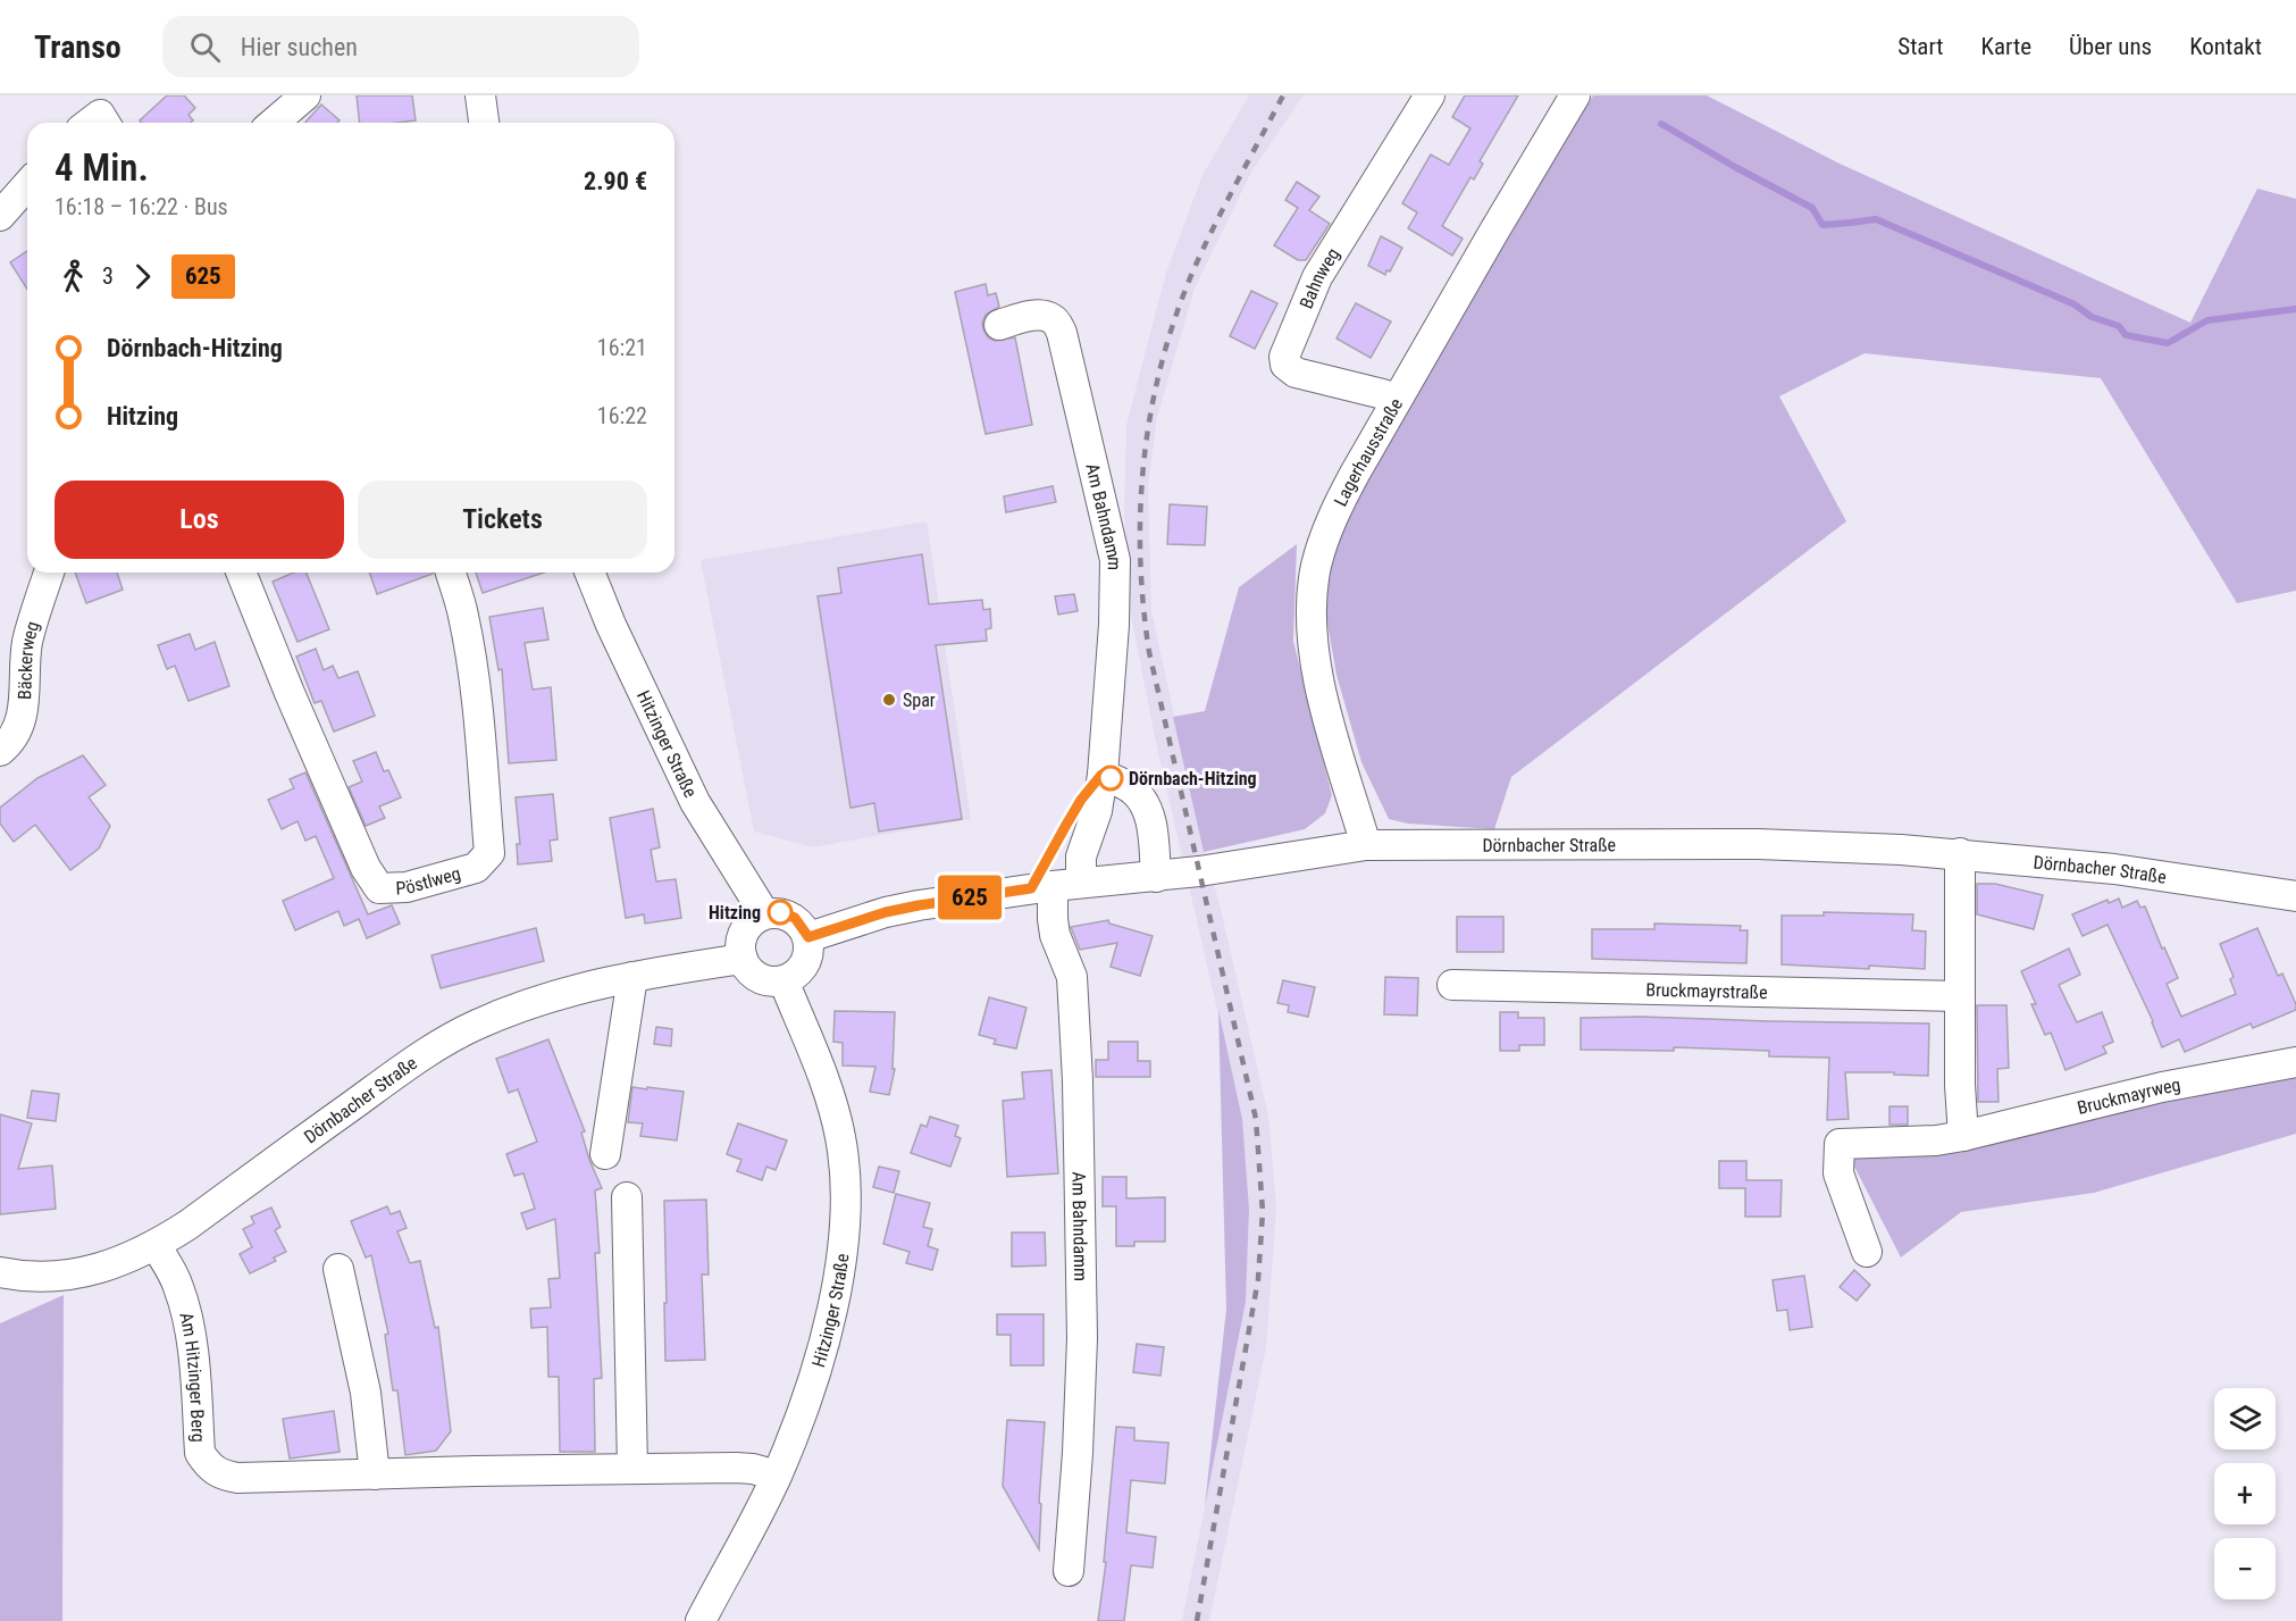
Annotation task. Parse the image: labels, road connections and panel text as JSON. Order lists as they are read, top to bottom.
{
  "streets": {
    "street": [
      "Bahnweg",
      "Lagerhausstraße",
      "Am Bahndamm",
      "Bäckerweg",
      "Hitzinger Straße",
      "Dörnbacher Straße",
      "Pöstlweg",
      "Bruckmayrstraße",
      "Bruckmayrweg",
      "Am Hitzinger Berg"
    ]
  },
  "crossings": [
    ["Bahnweg", "Lagerhausstraße"],
    ["Lagerhausstraße", "Dörnbacher Straße"],
    ["Am Bahndamm", "Dörnbacher Straße"],
    ["Hitzinger Straße", "Dörnbacher Straße"],
    ["Hitzinger Straße", "Am Hitzinger Berg"],
    ["Dörnbacher Straße", "Am Hitzinger Berg"]
  ],
  "places": ["Spar", "Dörnbach-Hitzing", "Hitzing"],
  "lines": ["bus line 625"],
  "page": {
    "header": "Transo",
    "search": "Hier suchen",
    "nav": [
      "Start",
      "Karte",
      "Über uns",
      "Kontakt"
    ],
    "on_map": "625",
    "heading": ["4 Min.", "16:18 – 16:22 · Bus", "2.90 €"],
    "legs": ["3", "625"],
    "list": [
      {
        "name": "Dörnbach-Hitzing",
        "value": "16:21"
      },
      {
        "name": "Hitzing",
        "value": "16:22"
      }
    ],
    "buttons": ["Los", "Tickets"],
    "map_buttons": ["+", "−"]
  }
}
